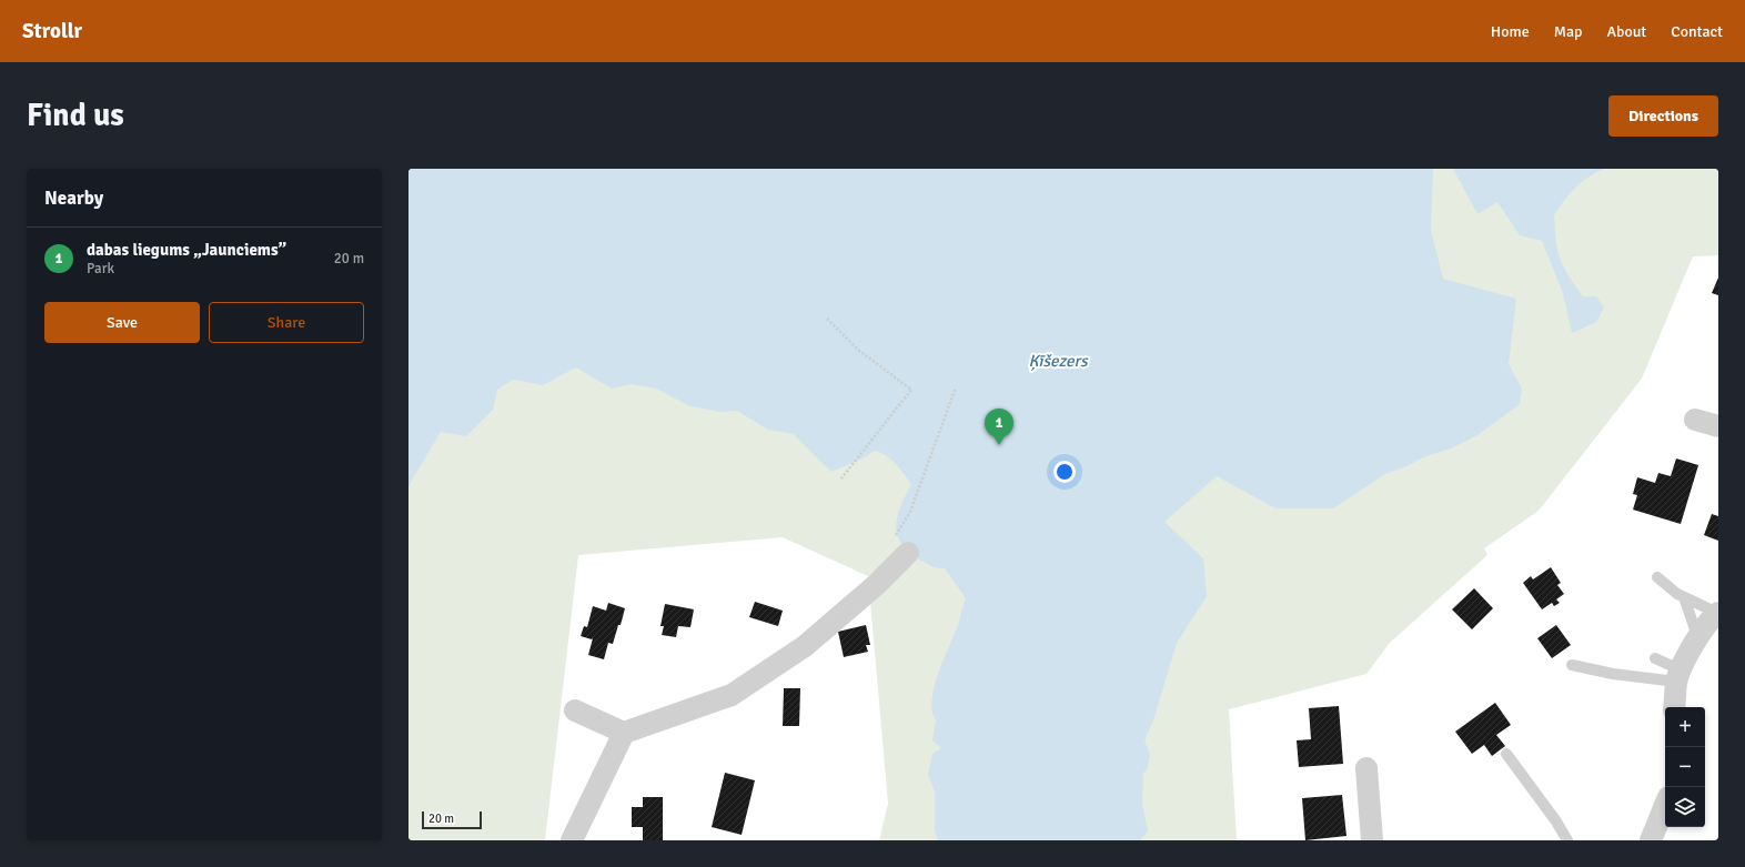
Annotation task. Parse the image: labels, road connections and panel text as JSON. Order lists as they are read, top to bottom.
{
  "water": ["Ķīšezers"],
  "scale_bar": "20 m",
  "page": {
    "header": "Strollr",
    "nav": [
      "Home",
      "Map",
      "About",
      "Contact"
    ],
    "buttons": [
      "Directions",
      ["Save", "Share"]
    ],
    "title": "Find us",
    "heading": "Nearby",
    "list": [
      {
        "mark": "1",
        "name": "dabas liegums „Jaunciems”",
        "note": "Park",
        "value": "20 m"
      }
    ],
    "pins": "1",
    "map_buttons": ["+", "−"],
    "scale": "20 m"
  }
}
